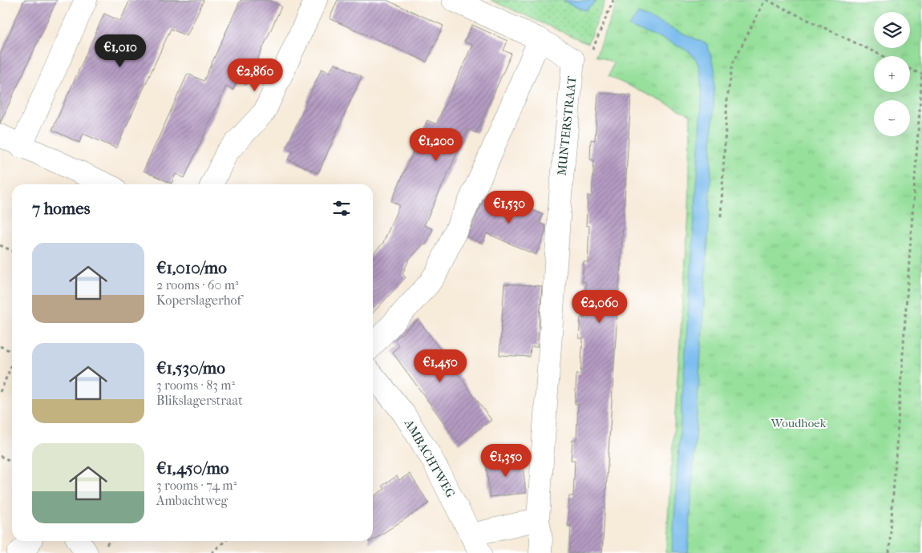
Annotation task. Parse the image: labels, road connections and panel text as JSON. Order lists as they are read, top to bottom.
{
  "streets": {
    "street": ["MUNTERSTRAAT", "AMBACHTWEG"]
  },
  "parks": ["Woudhoek"],
  "page": {
    "map_buttons": ["+", "−"],
    "price": [
      "€1,010",
      "€2,860",
      "€1,200",
      "€1,530",
      "€2,060",
      "€1,450",
      "€1,350"
    ],
    "heading": "7 homes",
    "list": [
      {
        "name": "€1,010/mo",
        "note": "2 rooms · 60 m² · Koperslagerhof"
      },
      {
        "name": "€1,530/mo",
        "note": "3 rooms · 83 m² · Blikslagerstraat"
      },
      {
        "name": "€1,450/mo",
        "note": "3 rooms · 74 m² · Ambachtweg"
      }
    ]
  }
}
